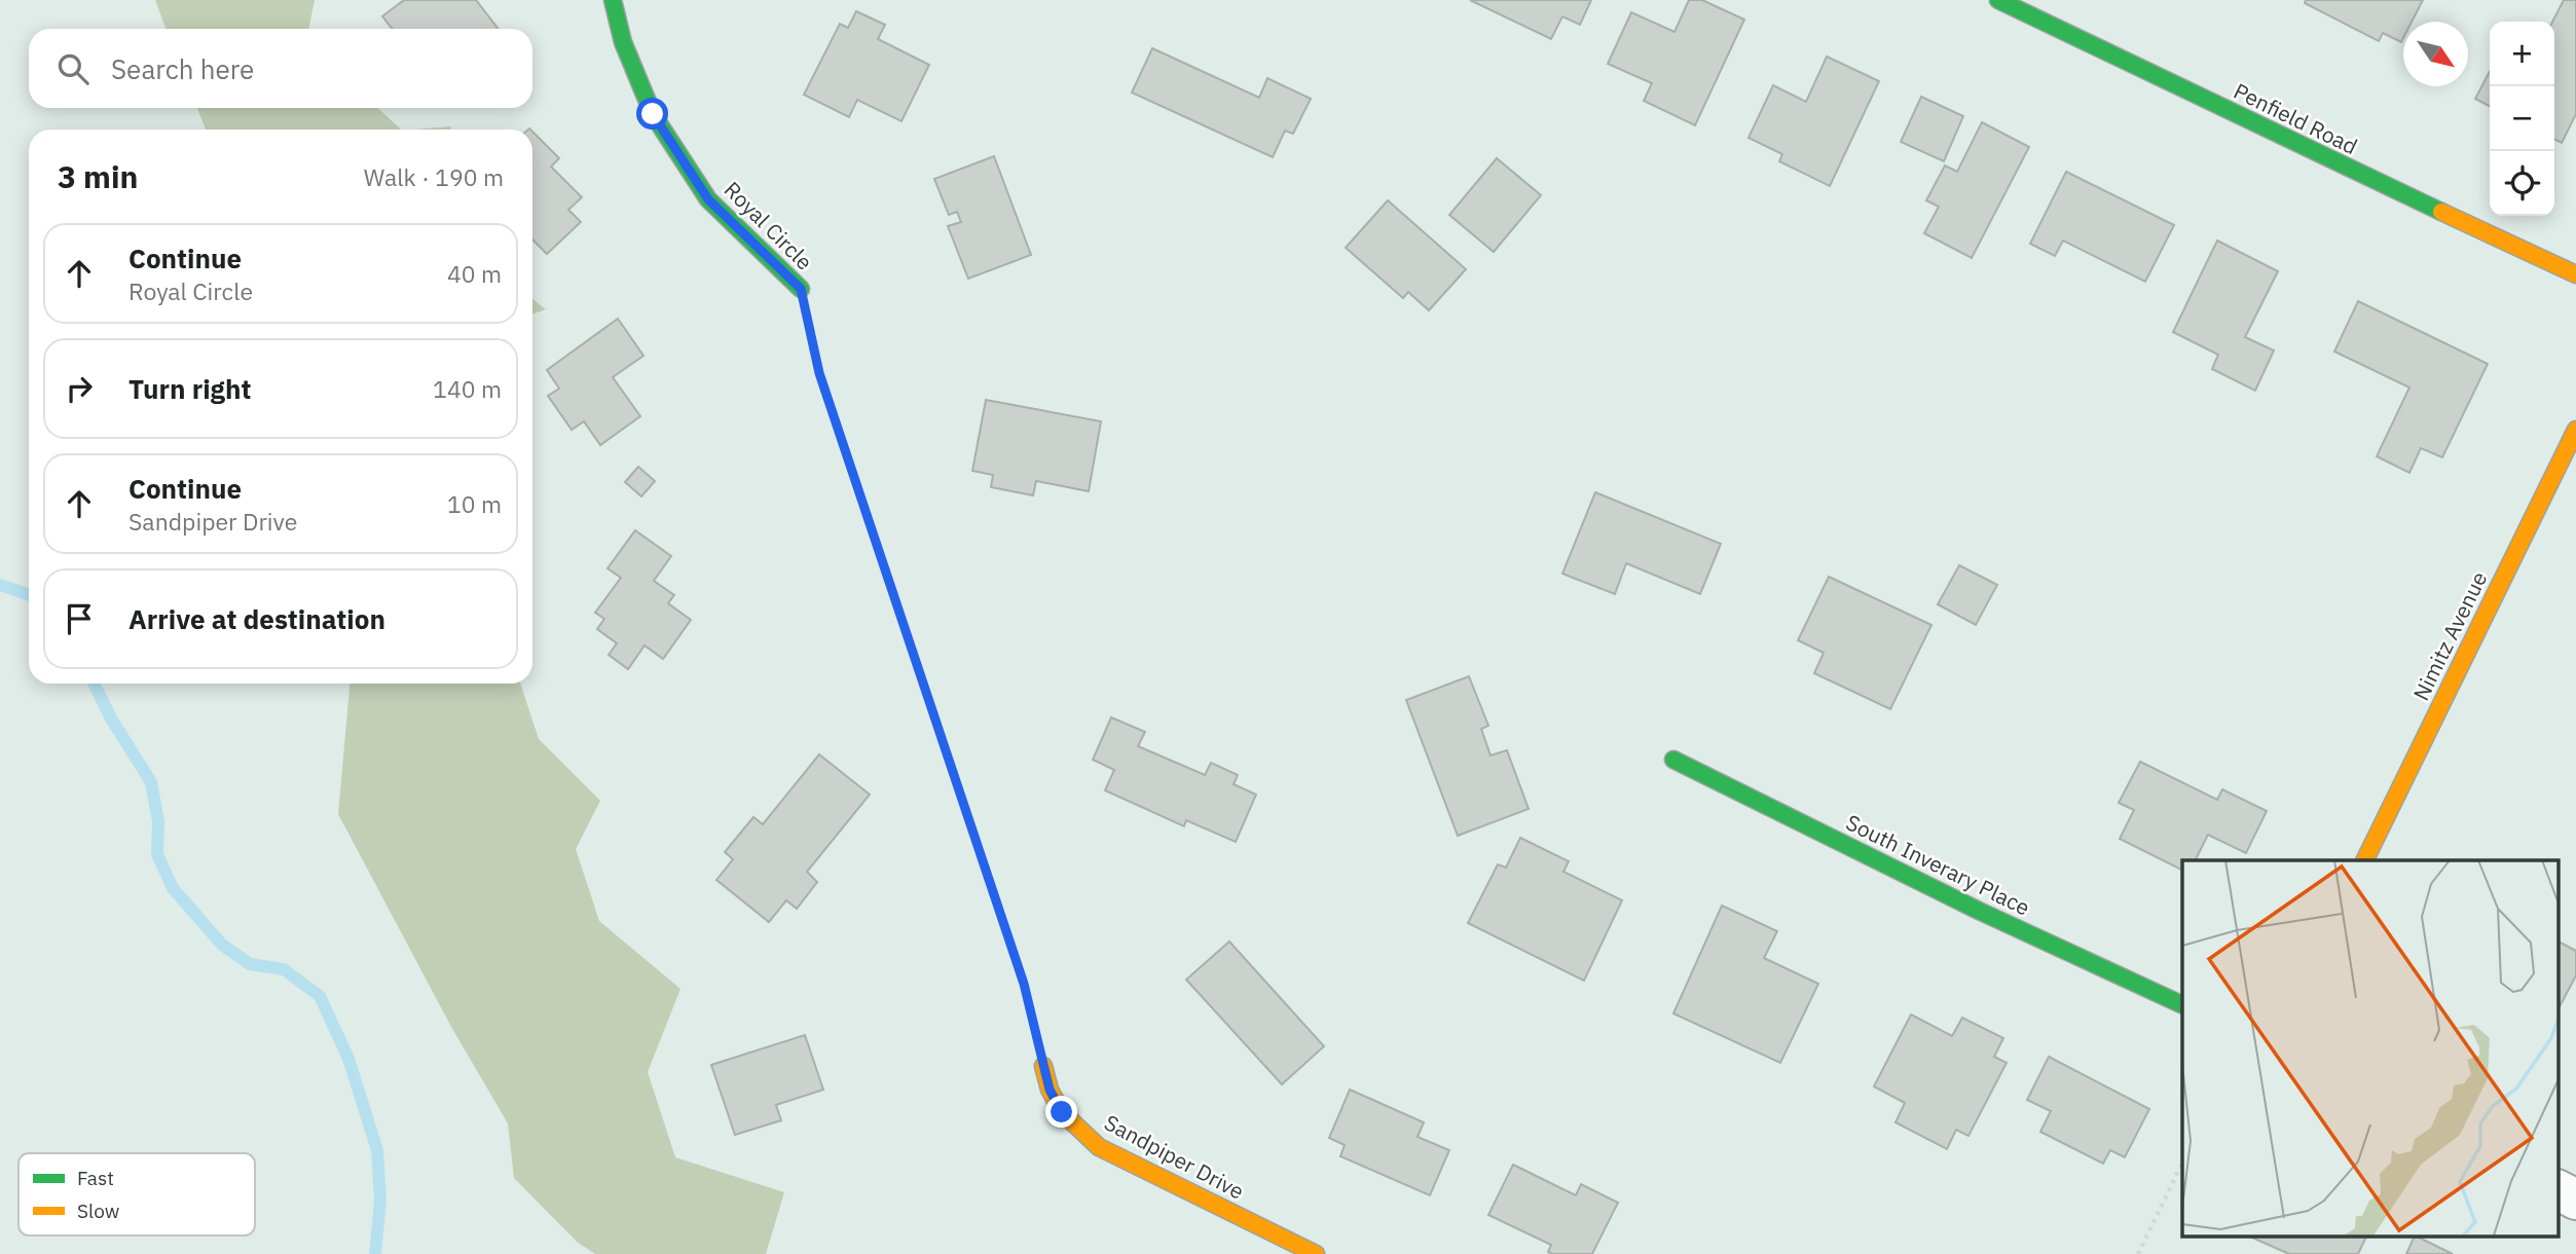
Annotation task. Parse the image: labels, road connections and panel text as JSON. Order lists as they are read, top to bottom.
{
  "streets": {
    "street": [
      "Penfield Road",
      "Royal Circle",
      "Nimitz Avenue",
      "South Inverary Place",
      "Sandpiper Drive"
    ]
  },
  "legend": ["Fast", "Slow"],
  "north": "bottom right",
  "page": {
    "map_buttons": ["+", "−"],
    "search": "Search here",
    "heading": ["3 min", "Walk · 190 m"],
    "list": [
      ["Continue", "Royal Circle", "40 m"],
      ["Turn right", "140 m"],
      ["Continue", "Sandpiper Drive", "10 m"],
      "Arrive at destination"
    ]
  }
}
